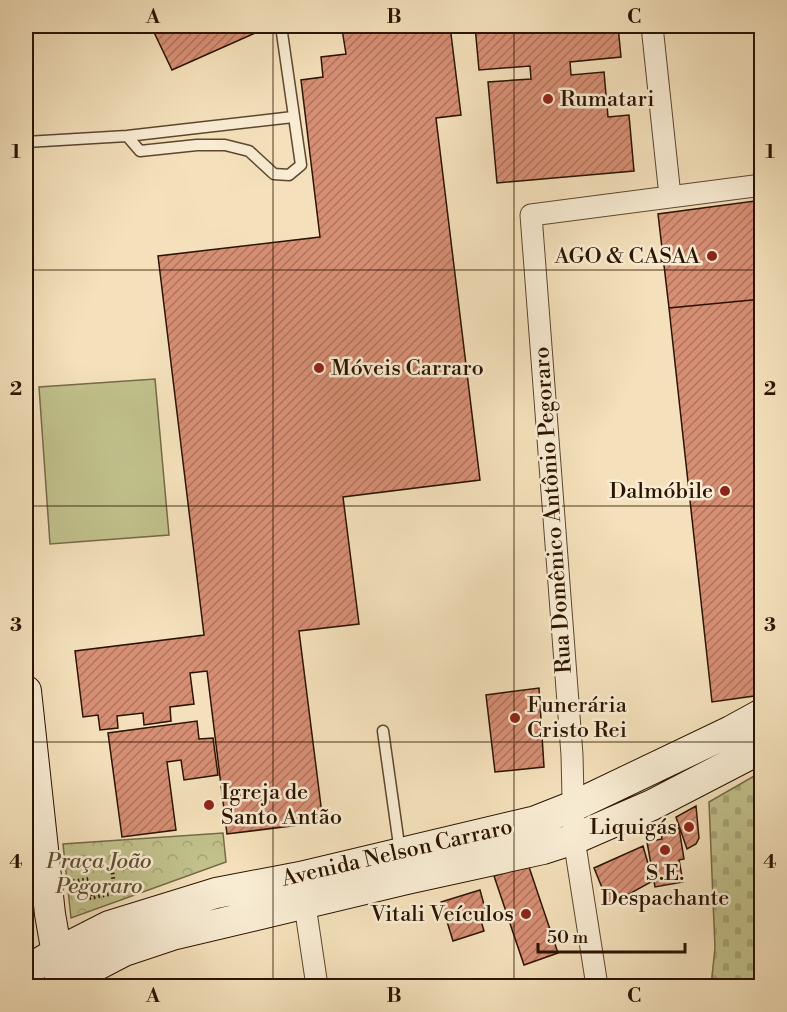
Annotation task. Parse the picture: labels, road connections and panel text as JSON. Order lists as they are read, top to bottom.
{
  "streets": {
    "main road": ["Avenida Nelson Carraro"],
    "street": ["Rua Domênico Antônio Pegoraro"]
  },
  "crossings": [
    ["Rua Domênico Antônio Pegoraro", "Avenida Nelson Carraro"]
  ],
  "parks": ["Praça João Pegoraro"],
  "places": [
    "Rumatari",
    "AGO & CASAA",
    "Móveis Carraro",
    "Dalmóbile",
    "Funerária Cristo Rei",
    "Igreja de Santo Antão",
    "Liquigás",
    "S.E. Despachante",
    "Vitali Veículos"
  ],
  "scale_bar": "50 m",
  "grid": {
    "columns": ["A", "B", "C"],
    "rows": [
      "1",
      "2",
      "3",
      "4"
    ]
  }
}
